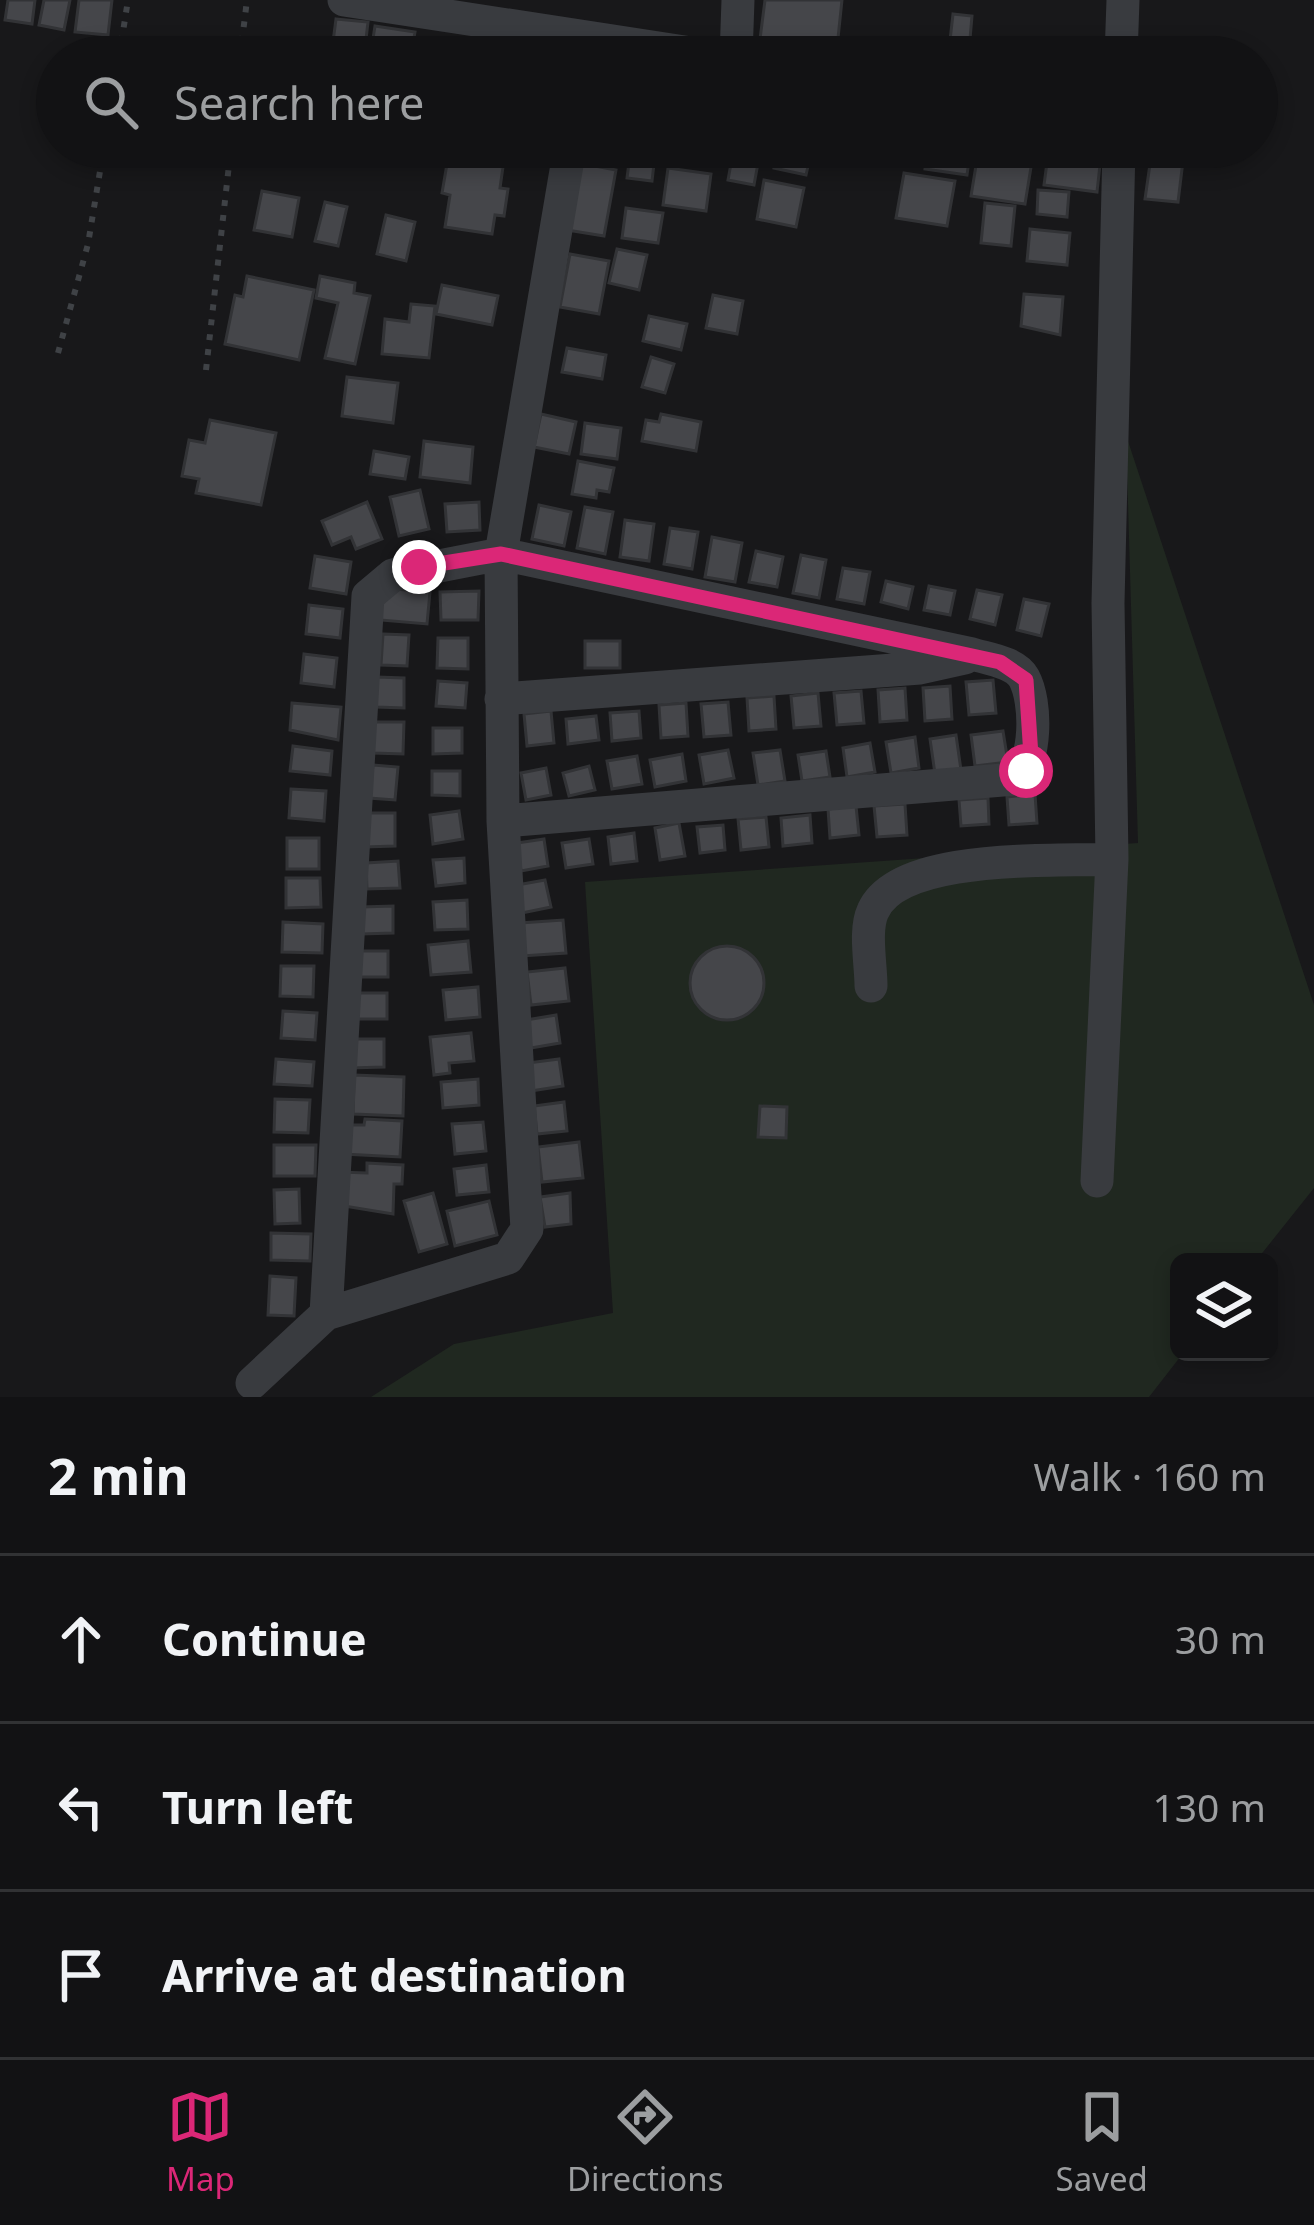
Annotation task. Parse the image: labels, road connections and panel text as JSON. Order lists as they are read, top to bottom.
{
  "page": {
    "search": "Search here",
    "heading": ["2 min", "Walk · 160 m"],
    "list": [
      ["Continue", "30 m"],
      ["Turn left", "130 m"],
      "Arrive at destination"
    ],
    "nav": ["Map", "Directions", "Saved"]
  }
}
